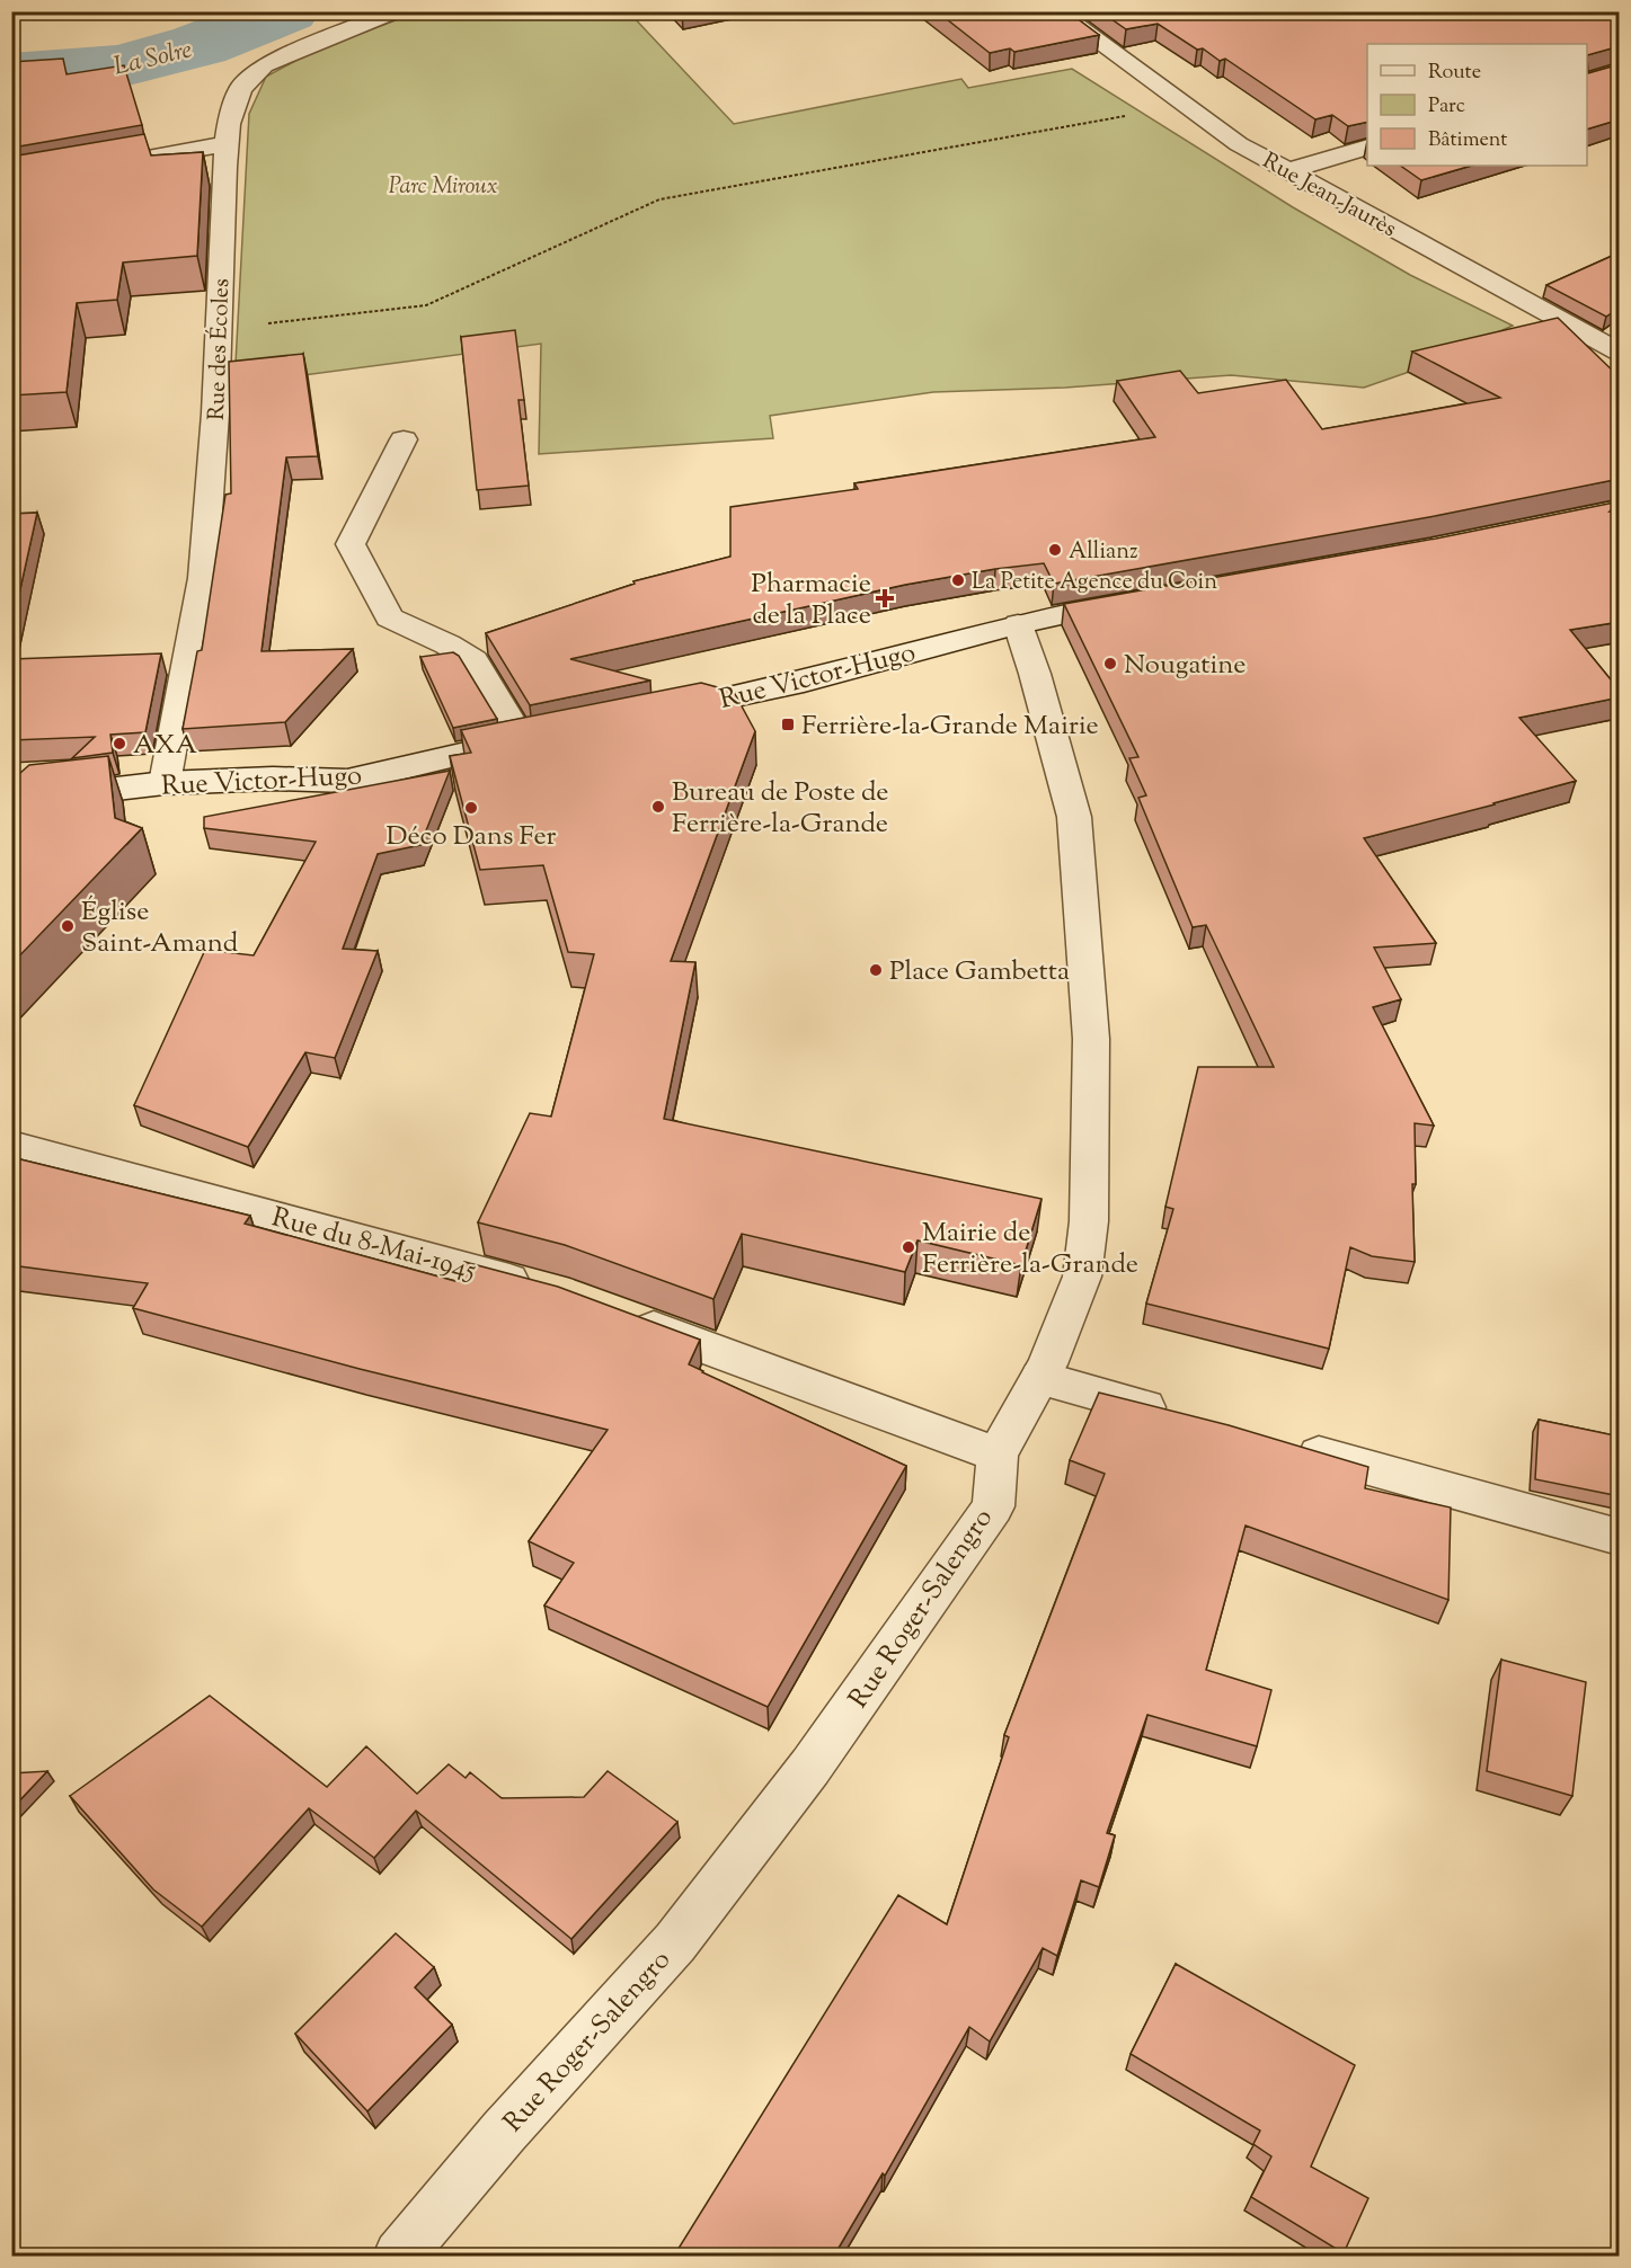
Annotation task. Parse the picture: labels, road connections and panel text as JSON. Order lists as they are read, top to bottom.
{
  "streets": {
    "street": [
      "Rue Jean-Jaurès",
      "Rue des Écoles",
      "Rue Victor-Hugo",
      "Rue du 8-Mai-1945",
      "Rue Roger-Salengro"
    ]
  },
  "crossings": [
    ["Rue des Écoles", "Rue Victor-Hugo"],
    ["Rue Victor-Hugo", "Rue Roger-Salengro"]
  ],
  "water": ["La Solre"],
  "parks": ["Parc Miroux"],
  "places": {
    "other": [
      "Allianz",
      "La Petite Agence du Coin",
      "Nougatine",
      "AXA",
      "Bureau de Poste de Ferrière-la-Grande",
      "Déco Dans Fer",
      "Église Saint-Amand",
      "Place Gambetta",
      "Mairie de Ferrière-la-Grande"
    ],
    "health": ["Pharmacie de la Place"],
    "transit": ["Ferrière-la-Grande Mairie"]
  },
  "legend": ["Route", "Parc", "Bâtiment"]
}
